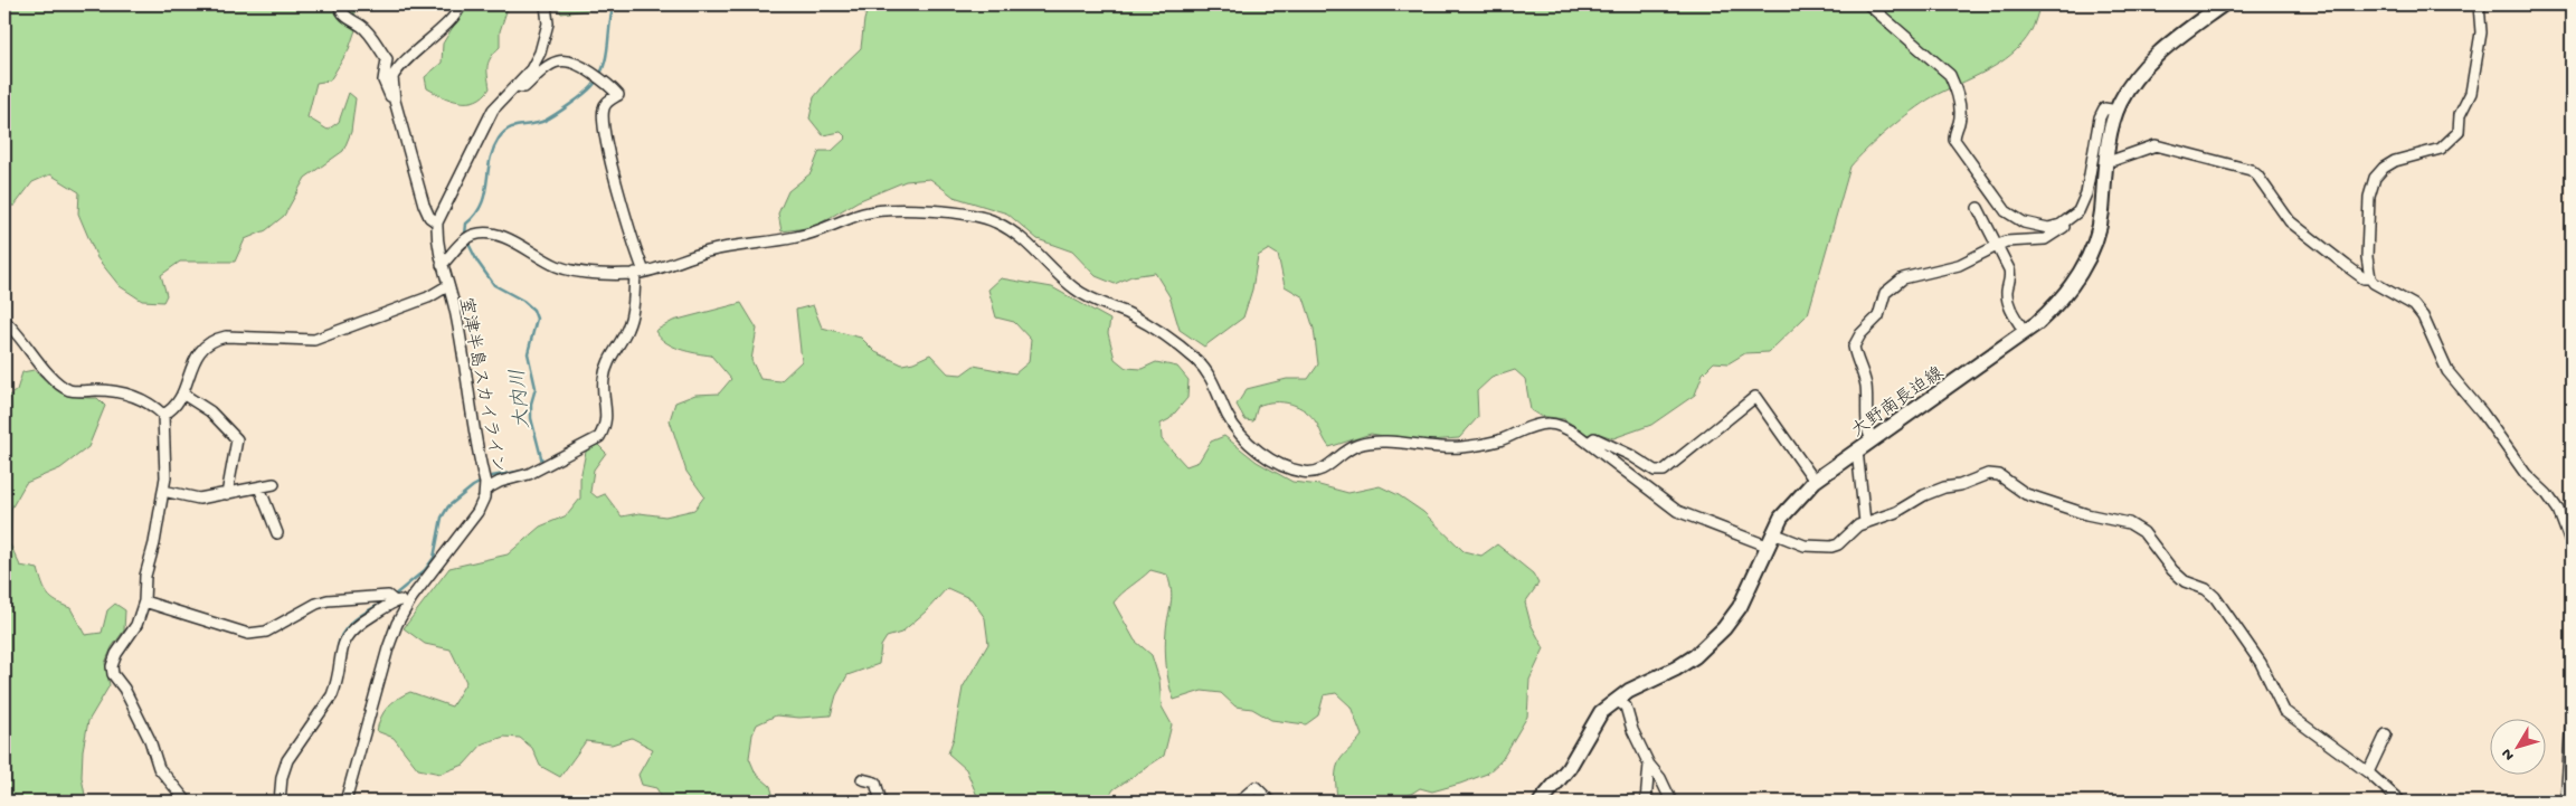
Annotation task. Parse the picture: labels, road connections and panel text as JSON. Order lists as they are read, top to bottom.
{
  "streets": {
    "main road": ["大野南長迫線"],
    "street": ["室津半島スカイライン"]
  },
  "water": ["大内川"],
  "north": "bottom left"
}
